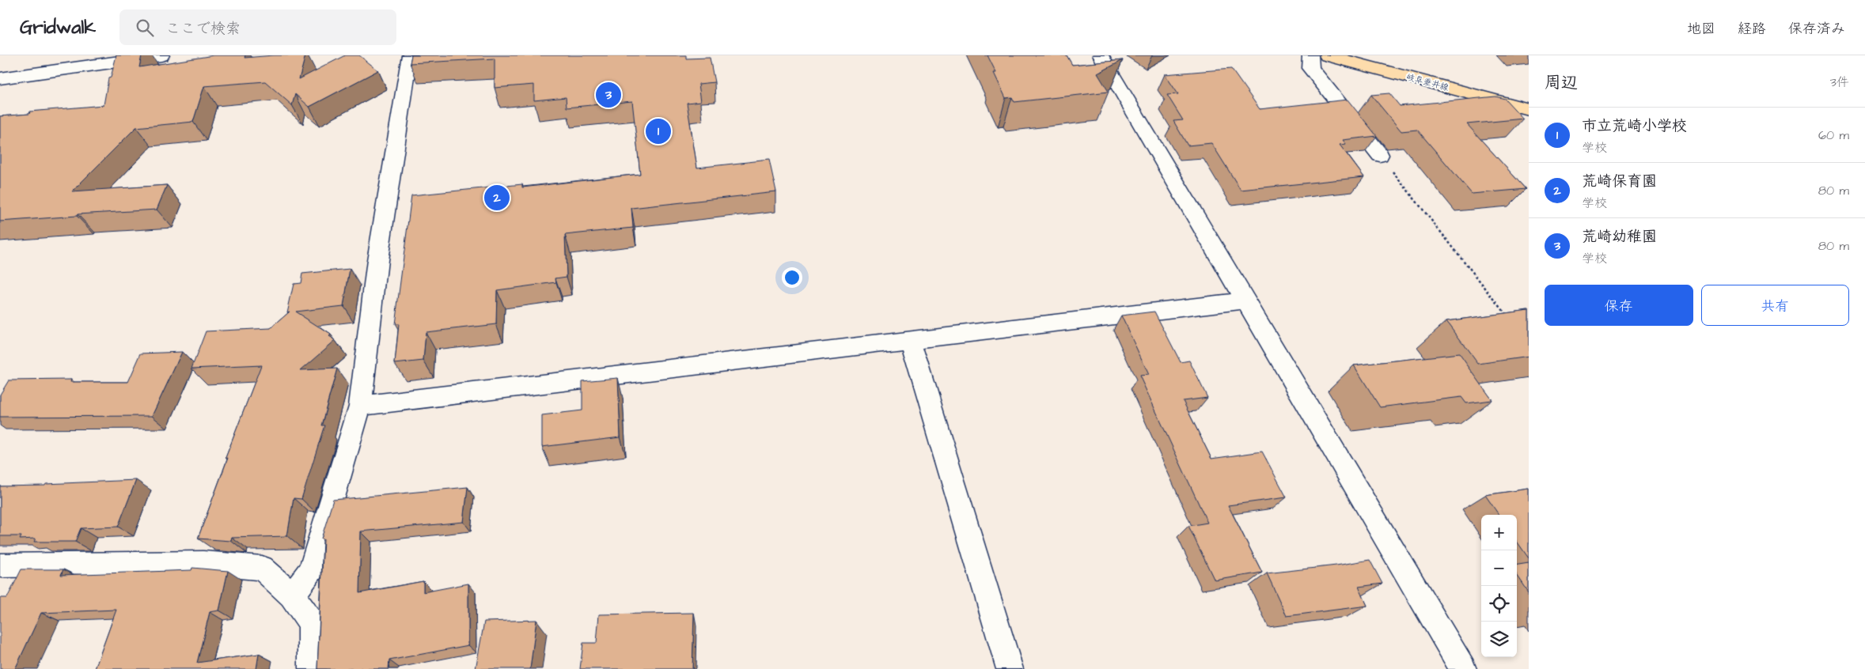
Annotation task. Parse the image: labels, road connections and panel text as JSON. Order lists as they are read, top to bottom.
{
  "streets": {
    "main road": ["岐阜垂井線"]
  },
  "page": {
    "header": "Gridwalk",
    "search": "ここで検索",
    "nav": ["地図", "経路", "保存済み"],
    "heading": ["周辺", "3件"],
    "pins": ["3", "1", "2"],
    "list": [
      {
        "mark": "1",
        "name": "市立荒崎小学校",
        "note": "学校",
        "value": "60 m"
      },
      {
        "mark": "2",
        "name": "荒崎保育園",
        "note": "学校",
        "value": "80 m"
      },
      {
        "mark": "3",
        "name": "荒崎幼稚園",
        "note": "学校",
        "value": "80 m"
      }
    ],
    "buttons": ["保存", "共有"],
    "map_buttons": ["+", "−"]
  }
}
